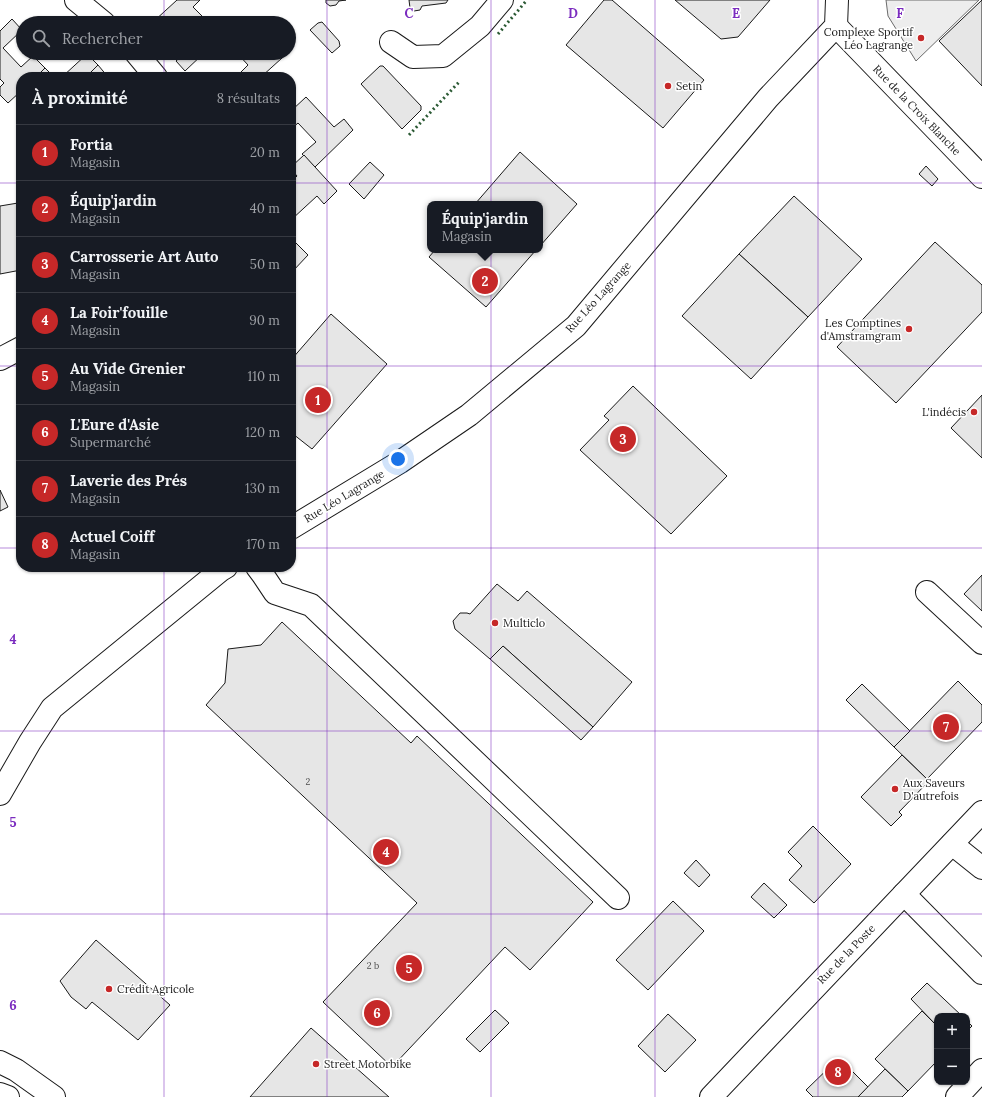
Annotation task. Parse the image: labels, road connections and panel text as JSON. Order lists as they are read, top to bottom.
{
  "streets": {
    "street": ["Rue de la Croix Blanche", "Rue Léo Lagrange", "Rue de la Poste"]
  },
  "crossings": [
    ["Rue de la Croix Blanche", "Rue Léo Lagrange"]
  ],
  "places": [
    "Complexe Sportif Léo Lagrange",
    "Setin",
    "Les Comptines d'Amstramgram",
    "L'indécis",
    "Multiclo",
    "Aux Saveurs D'autrefois",
    "Crédit Agricole",
    "Street Motorbike"
  ],
  "house_numbers": ["2", "2 b"],
  "page": {
    "search": "Rechercher",
    "heading": ["À proximité", "8 résultats"],
    "list": [
      {
        "mark": "1",
        "name": "Fortia",
        "note": "Magasin",
        "value": "20 m"
      },
      {
        "mark": "2",
        "name": "Équip'jardin",
        "note": "Magasin",
        "value": "40 m"
      },
      {
        "mark": "3",
        "name": "Carrosserie Art Auto",
        "note": "Magasin",
        "value": "50 m"
      },
      {
        "mark": "4",
        "name": "La Foir'fouille",
        "note": "Magasin",
        "value": "90 m"
      },
      {
        "mark": "5",
        "name": "Au Vide Grenier",
        "note": "Magasin",
        "value": "110 m"
      },
      {
        "mark": "6",
        "name": "L'Eure d'Asie",
        "note": "Supermarché",
        "value": "120 m"
      },
      {
        "mark": "7",
        "name": "Laverie des Prés",
        "note": "Magasin",
        "value": "130 m"
      },
      {
        "mark": "8",
        "name": "Actuel Coiff",
        "note": "Magasin",
        "value": "170 m"
      }
    ],
    "popup": ["Équip'jardin", "Magasin"],
    "pins": [
      "2",
      "1",
      "3",
      "7",
      "4",
      "5",
      "6",
      "8"
    ],
    "map_buttons": ["+", "−"]
  },
  "grid": {
    "columns": [
      "C",
      "D",
      "E",
      "F"
    ],
    "rows": ["4", "5", "6"]
  }
}
